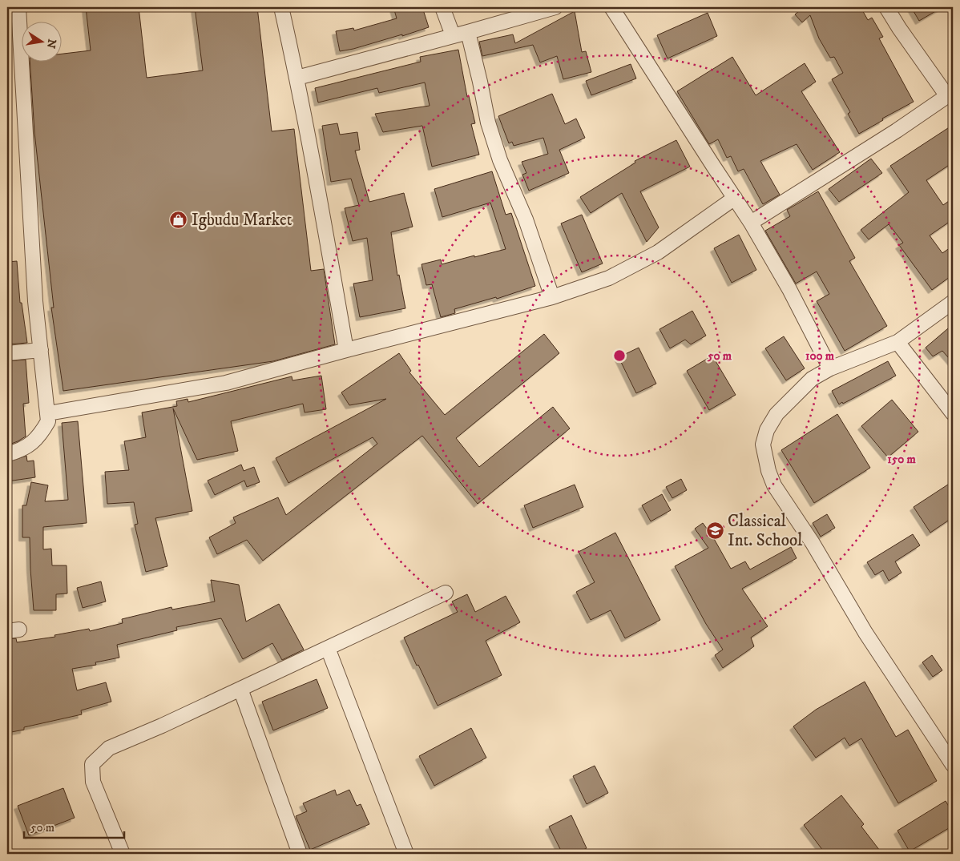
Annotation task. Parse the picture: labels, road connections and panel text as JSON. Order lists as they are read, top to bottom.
{
  "places": {
    "shop": ["Igbudu Market"],
    "school or university": ["Classical Int. School"]
  },
  "scale_bar": "50 m",
  "north": "right",
  "rings": ["50 m", "100 m", "150 m"]
}
